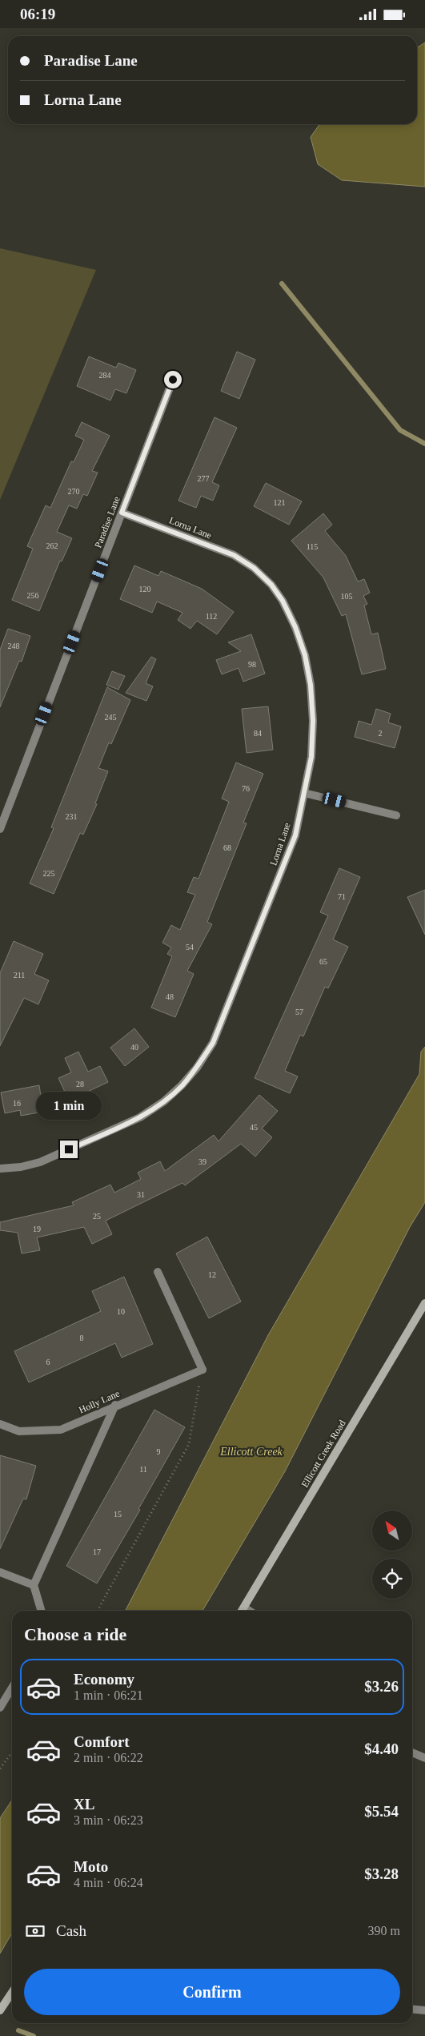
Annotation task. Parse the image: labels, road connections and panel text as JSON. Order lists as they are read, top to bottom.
{
  "streets": {
    "street": [
      "Paradise Lane",
      "Lorna Lane",
      "Holly Lane",
      "Ellicott Creek Road"
    ]
  },
  "crossings": [
    ["Paradise Lane", "Lorna Lane"]
  ],
  "water": ["Ellicott Creek"],
  "house_numbers": [
    "284",
    "277",
    "270",
    "121",
    "262",
    "115",
    "120",
    "256",
    "105",
    "112",
    "248",
    "98",
    "245",
    "84",
    "2",
    "76",
    "231",
    "68",
    "225",
    "71",
    "54",
    "65",
    "211",
    "48",
    "57",
    "40",
    "28",
    "16",
    "45",
    "39",
    "31",
    "25",
    "19",
    "12",
    "10",
    "8",
    "6",
    "9",
    "11",
    "15",
    "17"
  ],
  "north": "top left",
  "page": {
    "status": "06:19",
    "banner": ["Paradise Lane", "Lorna Lane"],
    "bubble": "1 min",
    "heading": "Choose a ride",
    "list": [
      {
        "name": "Economy",
        "note": "1 min · 06:21",
        "value": "$3.26"
      },
      {
        "name": "Comfort",
        "note": "2 min · 06:22",
        "value": "$4.40"
      },
      {
        "name": "XL",
        "note": "3 min · 06:23",
        "value": "$5.54"
      },
      {
        "name": "Moto",
        "note": "4 min · 06:24",
        "value": "$3.28"
      }
    ],
    "pay": ["Cash", "390 m"],
    "buttons": "Confirm"
  }
}
